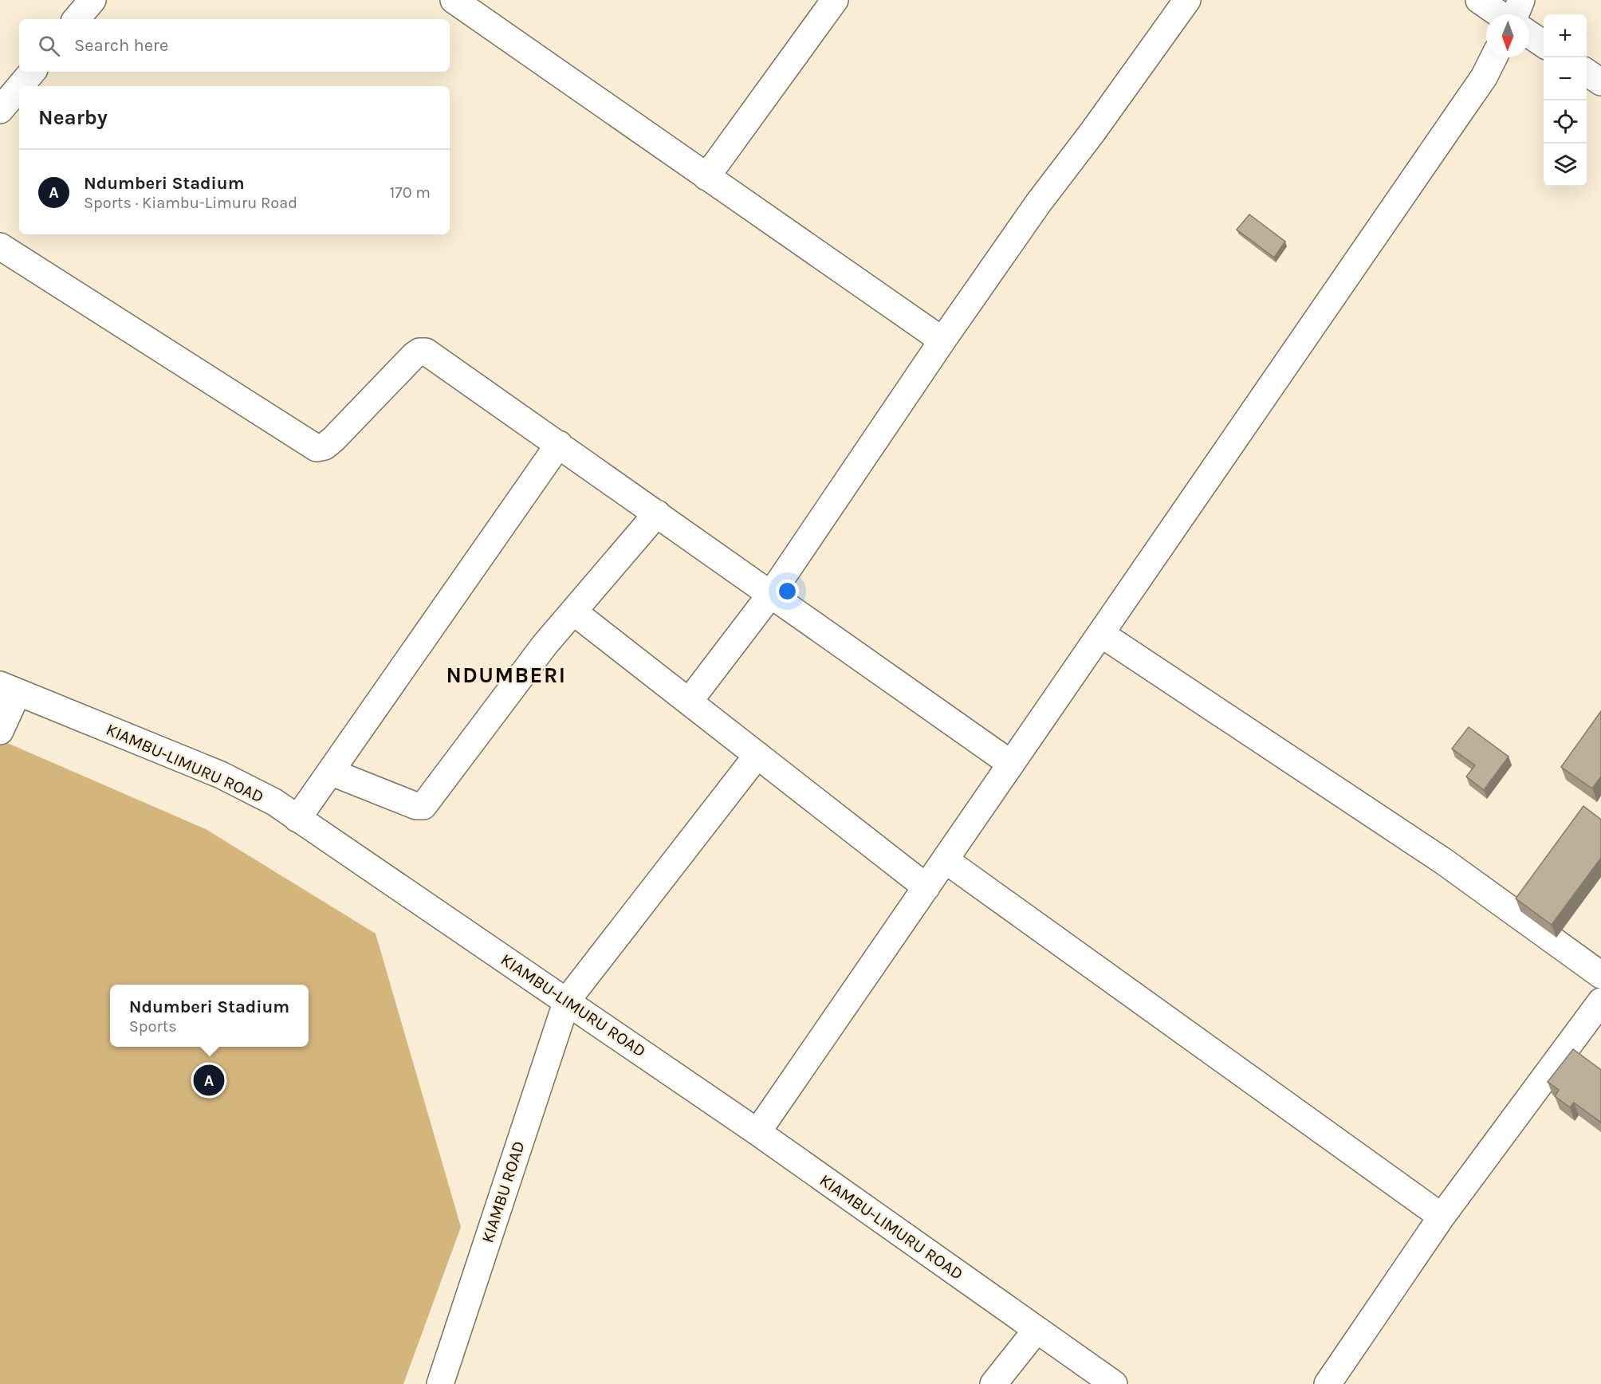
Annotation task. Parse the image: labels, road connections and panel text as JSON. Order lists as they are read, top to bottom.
{
  "streets": {
    "main road": ["KIAMBU-LIMURU ROAD", "KIAMBU ROAD"]
  },
  "crossings": [
    ["KIAMBU-LIMURU ROAD", "KIAMBU ROAD"]
  ],
  "districts": ["NDUMBERI"],
  "north": "bottom",
  "page": {
    "map_buttons": ["+", "−"],
    "search": "Search here",
    "heading": "Nearby",
    "list": [
      {
        "mark": "A",
        "name": "Ndumberi Stadium",
        "note": "Sports · Kiambu-Limuru Road",
        "value": "170 m"
      }
    ],
    "popup": ["Ndumberi Stadium", "Sports"],
    "pins": "A"
  }
}
